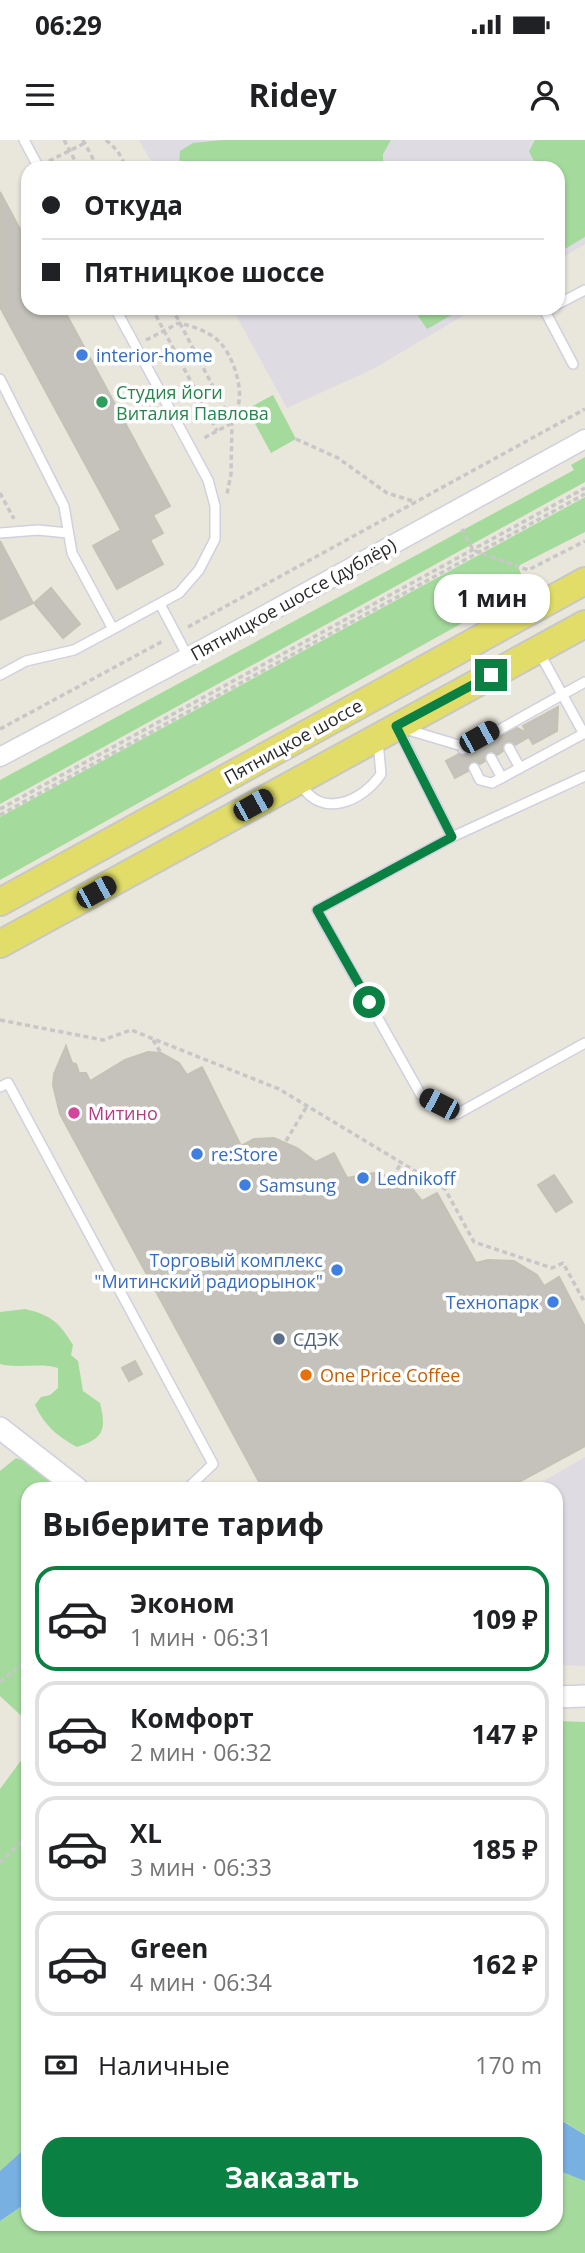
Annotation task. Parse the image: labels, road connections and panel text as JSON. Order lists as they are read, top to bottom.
{
  "streets": {
    "main road": ["Пятницкое шоссе"],
    "street": ["Пятницкое шоссе (дублёр)"]
  },
  "places": [
    "interior-home",
    "Студия йоги Виталия Павлова",
    "Митино",
    "re:Store",
    "Lednikoff",
    "Samsung",
    "Торговый комплекс \"Митинский радиорынок\"",
    "Технопарк",
    "СДЭК",
    "One Price Coffee"
  ],
  "page": {
    "status": "06:29",
    "header": "Ridey",
    "banner": ["Откуда", "Пятницкое шоссе"],
    "bubble": "1 мин",
    "heading": "Выберите тариф",
    "list": [
      {
        "name": "Эконом",
        "note": "1 мин · 06:31",
        "value": "109 ₽"
      },
      {
        "name": "Комфорт",
        "note": "2 мин · 06:32",
        "value": "147 ₽"
      },
      {
        "name": "XL",
        "note": "3 мин · 06:33",
        "value": "185 ₽"
      },
      {
        "name": "Green",
        "note": "4 мин · 06:34",
        "value": "162 ₽"
      }
    ],
    "pay": ["Наличные", "170 m"],
    "buttons": "Заказать"
  }
}
